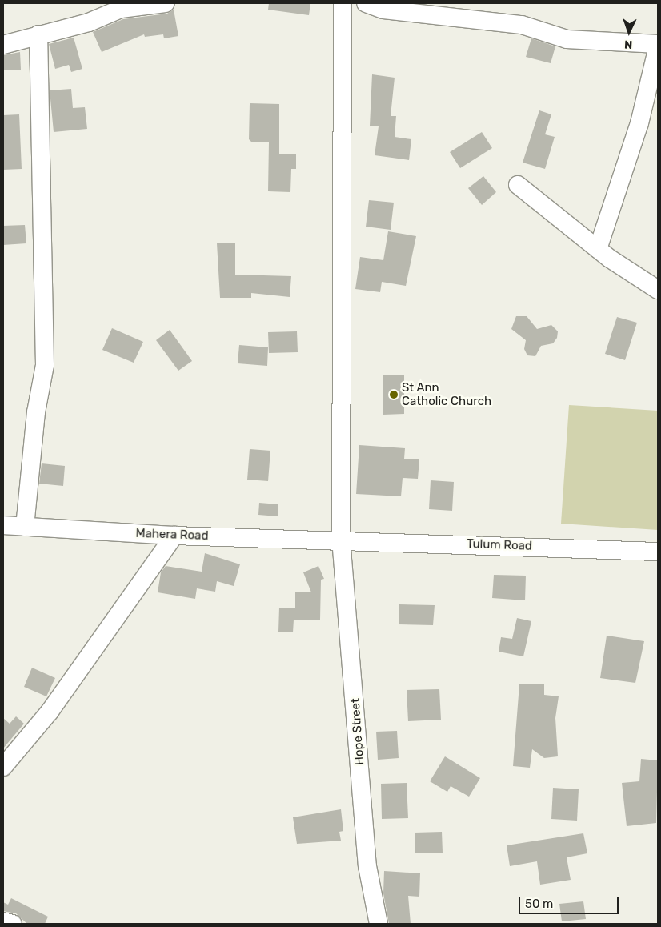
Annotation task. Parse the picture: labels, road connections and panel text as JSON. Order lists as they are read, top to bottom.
{
  "streets": {
    "street": ["Mahera Road", "Tulum Road", "Hope Street"]
  },
  "crossings": [
    ["Mahera Road", "Tulum Road"],
    ["Mahera Road", "Hope Street"],
    ["Tulum Road", "Hope Street"]
  ],
  "places": ["St Ann Catholic Church"],
  "scale_bar": "50 m",
  "north": "bottom"
}
